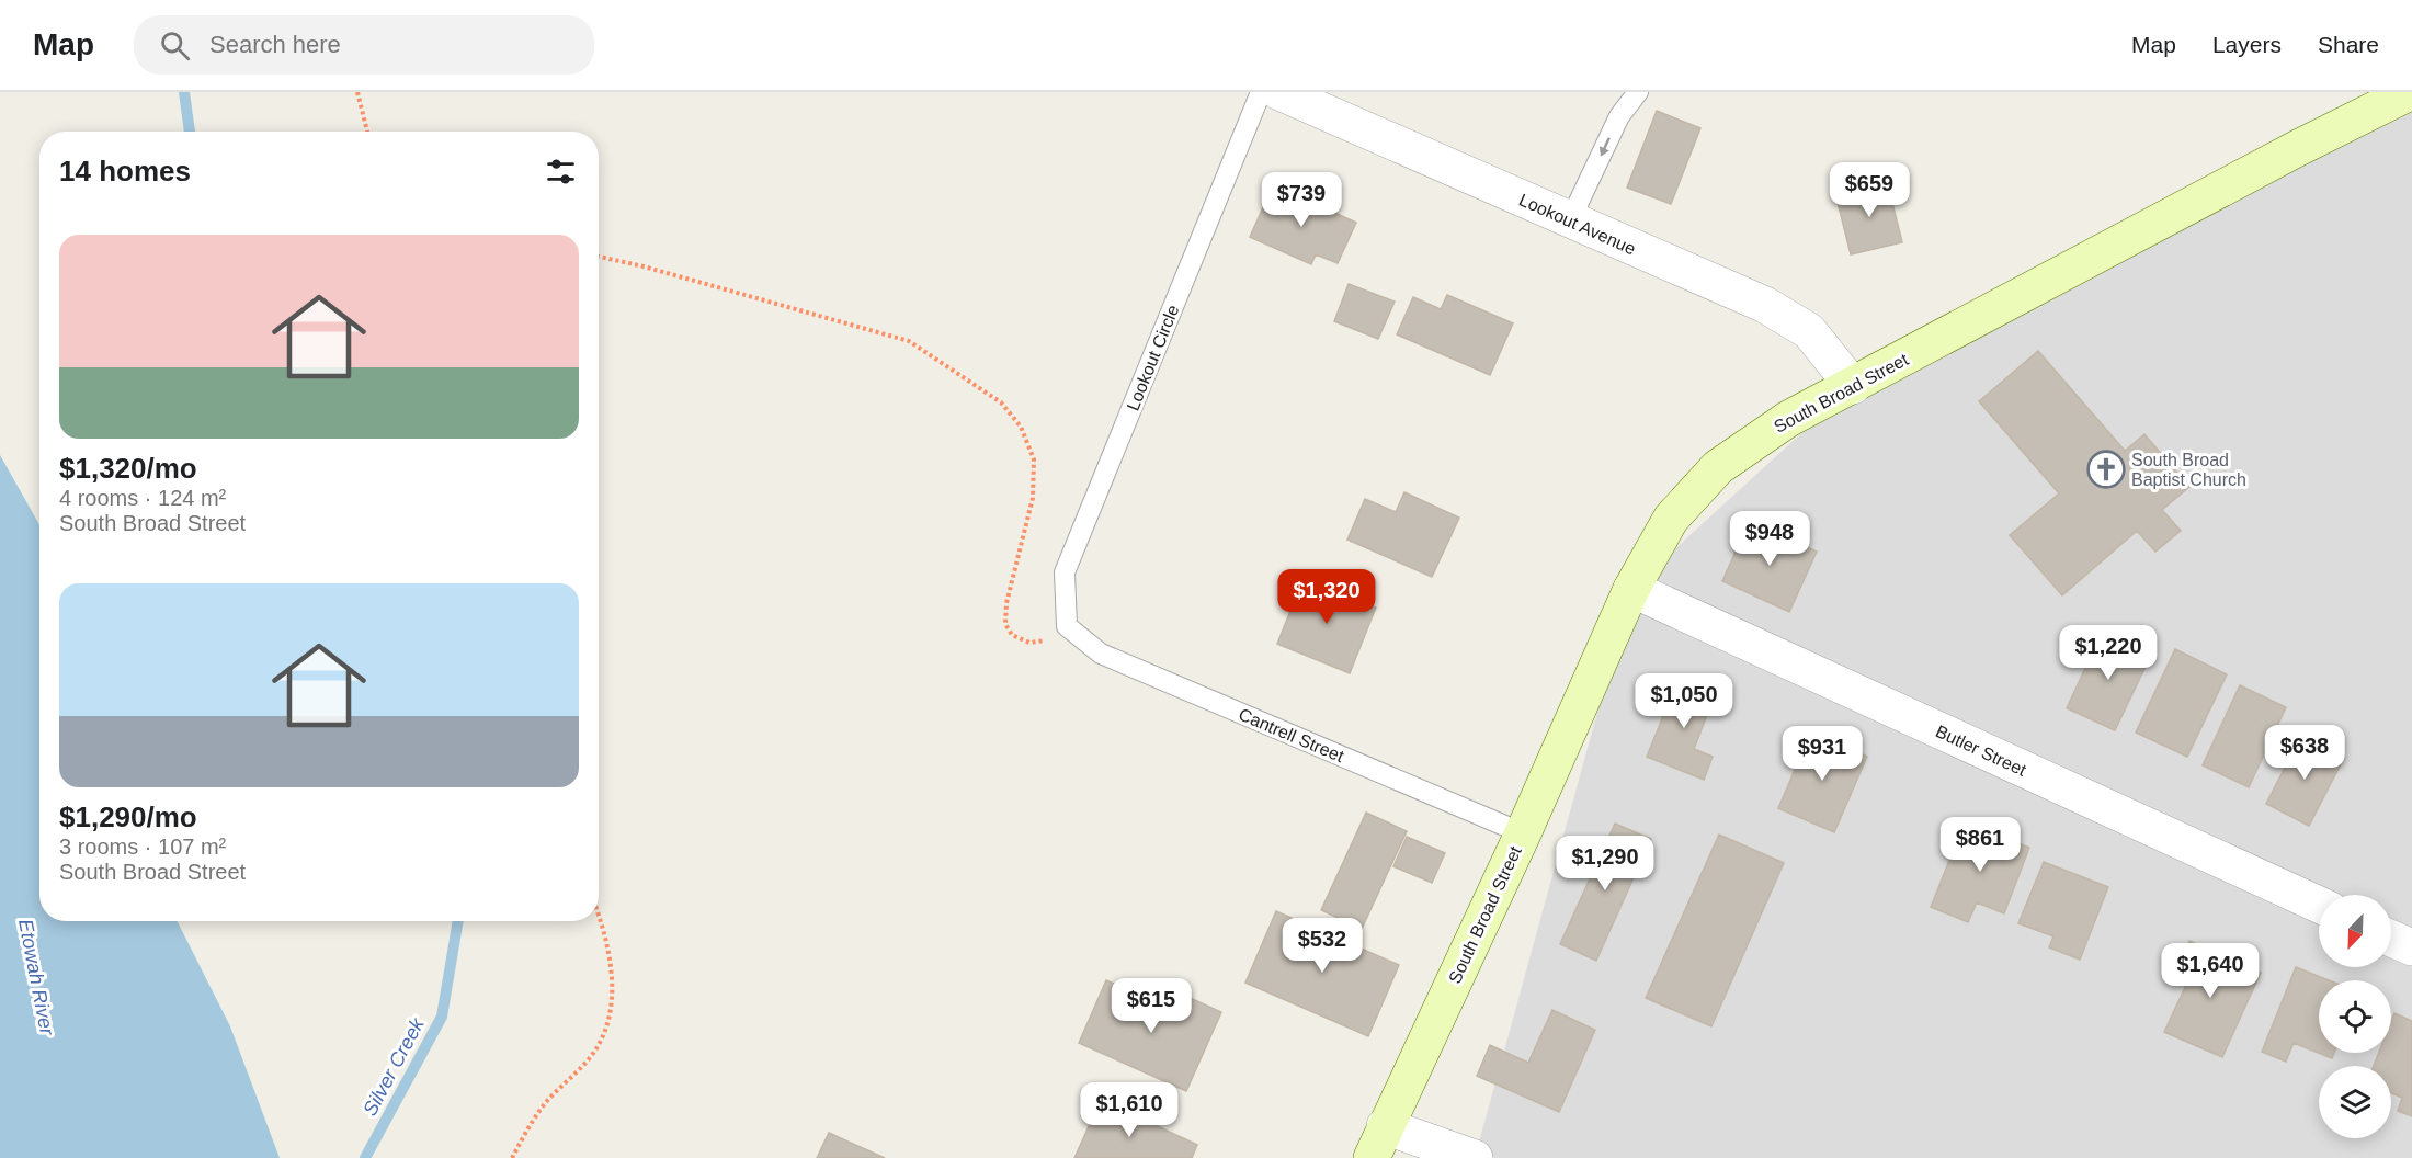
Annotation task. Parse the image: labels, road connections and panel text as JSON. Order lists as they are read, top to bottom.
{
  "streets": {
    "main road": ["South Broad Street"],
    "street": ["Lookout Avenue", "Butler Street"],
    "lane": ["Lookout Circle", "Cantrell Street"]
  },
  "crossings": [
    ["Lookout Avenue", "South Broad Street"],
    ["Lookout Circle", "Cantrell Street"],
    ["South Broad Street", "Cantrell Street"],
    ["South Broad Street", "Butler Street"]
  ],
  "water": ["Etowah River", "Silver Creek"],
  "places": {
    "church": ["South Broad Baptist Church"]
  },
  "north": "bottom left",
  "page": {
    "header": "Map",
    "search": "Search here",
    "nav": ["Map", "Layers", "Share"],
    "heading": "14 homes",
    "price": [
      "$659",
      "$739",
      "$948",
      "$1,320",
      "$1,220",
      "$1,050",
      "$638",
      "$931",
      "$861",
      "$1,290",
      "$532",
      "$1,640",
      "$615",
      "$1,610"
    ],
    "list": [
      {
        "name": "$1,320/mo",
        "note": "4 rooms · 124 m² · South Broad Street"
      },
      {
        "name": "$1,290/mo",
        "note": "3 rooms · 107 m² · South Broad Street"
      }
    ]
  }
}
